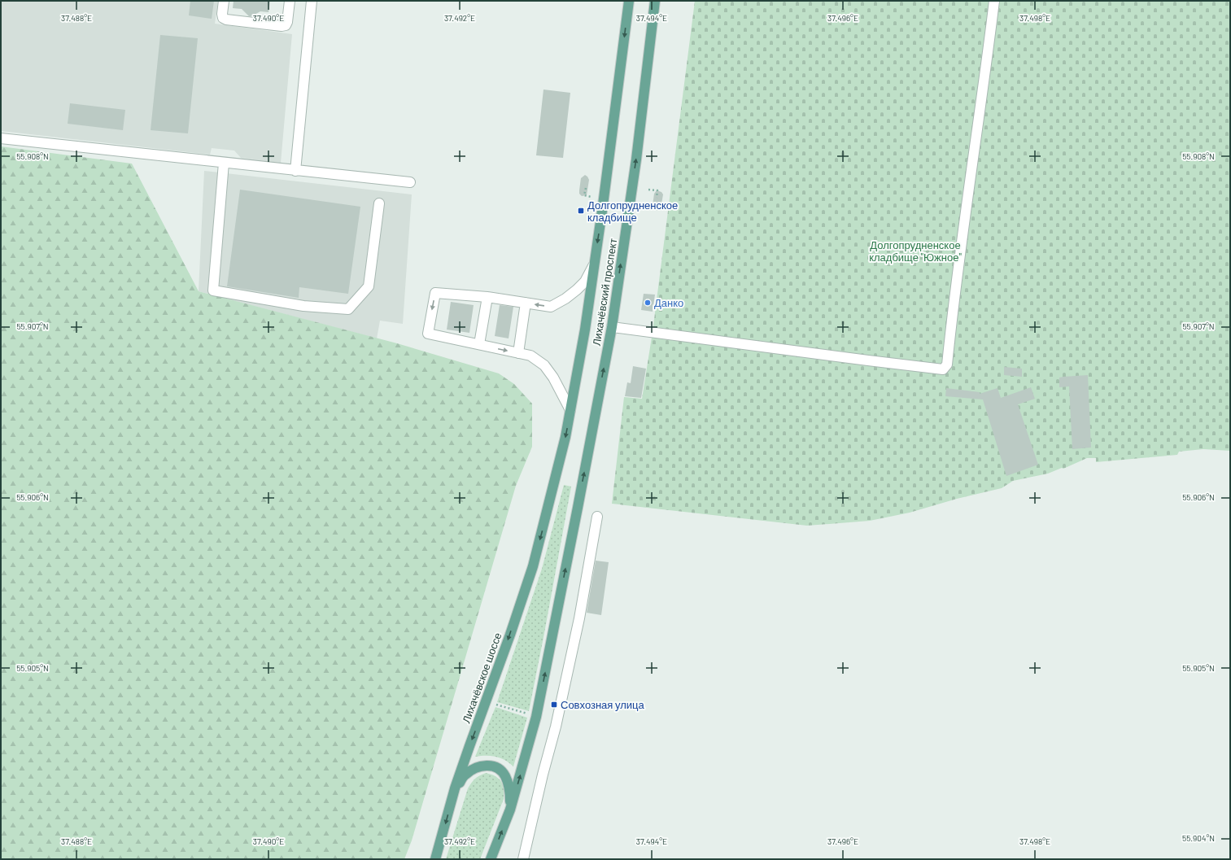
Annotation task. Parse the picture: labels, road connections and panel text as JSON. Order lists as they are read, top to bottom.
{
  "streets": {
    "main road": ["Лихачёвский проспект", "Лихачёвское шоссе"]
  },
  "crossings": [
    ["Лихачёвский проспект", "Лихачёвское шоссе"]
  ],
  "one_way": ["Лихачёвское шоссе"],
  "parks": ["Долгопрудненское кладбище \"Южное\""],
  "places": {
    "transit": ["Долгопрудненское кладбище", "Совхозная улица"],
    "other": ["Данко"]
  },
  "coordinates": [
    "37.488°E",
    "37.490°E",
    "37.492°E",
    "37.494°E",
    "37.496°E",
    "37.498°E",
    "55.908°N",
    "55.907°N",
    "55.906°N",
    "55.905°N",
    "55.904°N"
  ]
}
